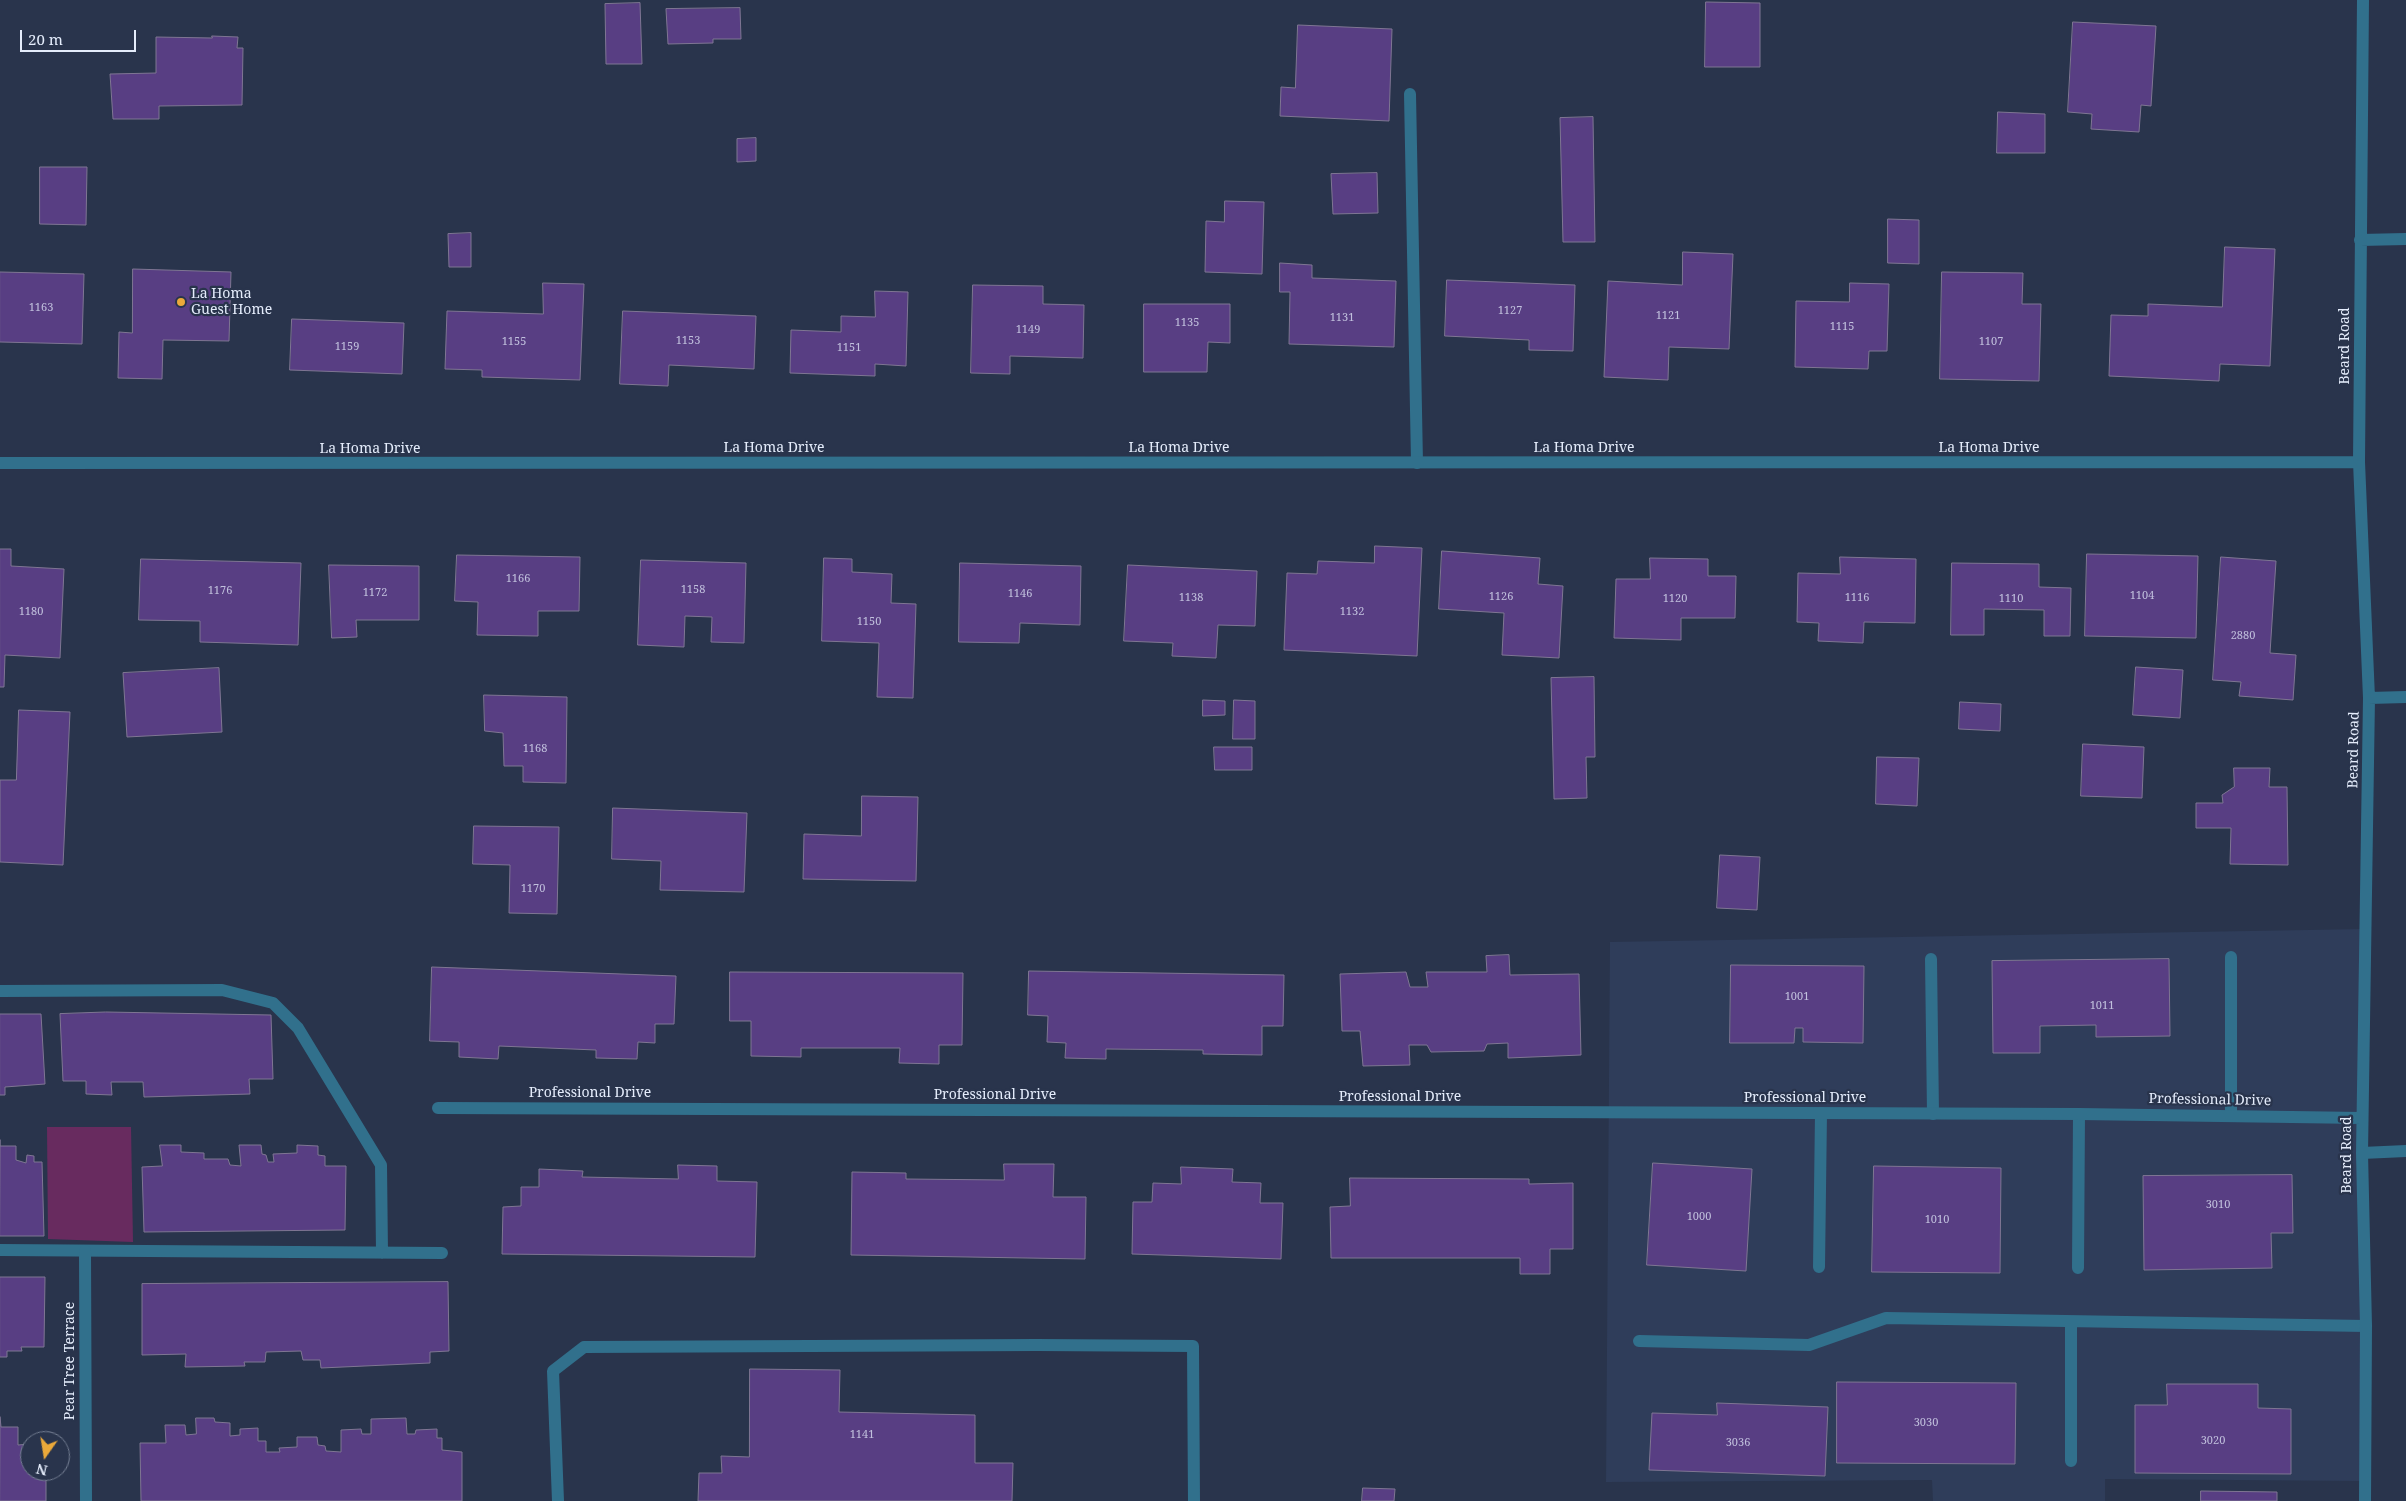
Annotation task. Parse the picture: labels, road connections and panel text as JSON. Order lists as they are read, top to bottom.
{
  "streets": {
    "street": [
      "Beard Road",
      "La Homa Drive",
      "Professional Drive",
      "Pear Tree Terrace"
    ]
  },
  "crossings": [
    ["Beard Road", "La Homa Drive"],
    ["Beard Road", "Professional Drive"]
  ],
  "places": ["La Homa Guest Home"],
  "house_numbers": [
    "1163",
    "1127",
    "1121",
    "1131",
    "1135",
    "1115",
    "1149",
    "1153",
    "1155",
    "1107",
    "1159",
    "1151",
    "1166",
    "1158",
    "1176",
    "1172",
    "1146",
    "1104",
    "1126",
    "1138",
    "1116",
    "1120",
    "1110",
    "1180",
    "1132",
    "1150",
    "2880",
    "1168",
    "1170",
    "1001",
    "1011",
    "3010",
    "1000",
    "1010",
    "3030",
    "1141",
    "3020",
    "3036"
  ],
  "scale_bar": "20 m",
  "north": "bottom"
}
